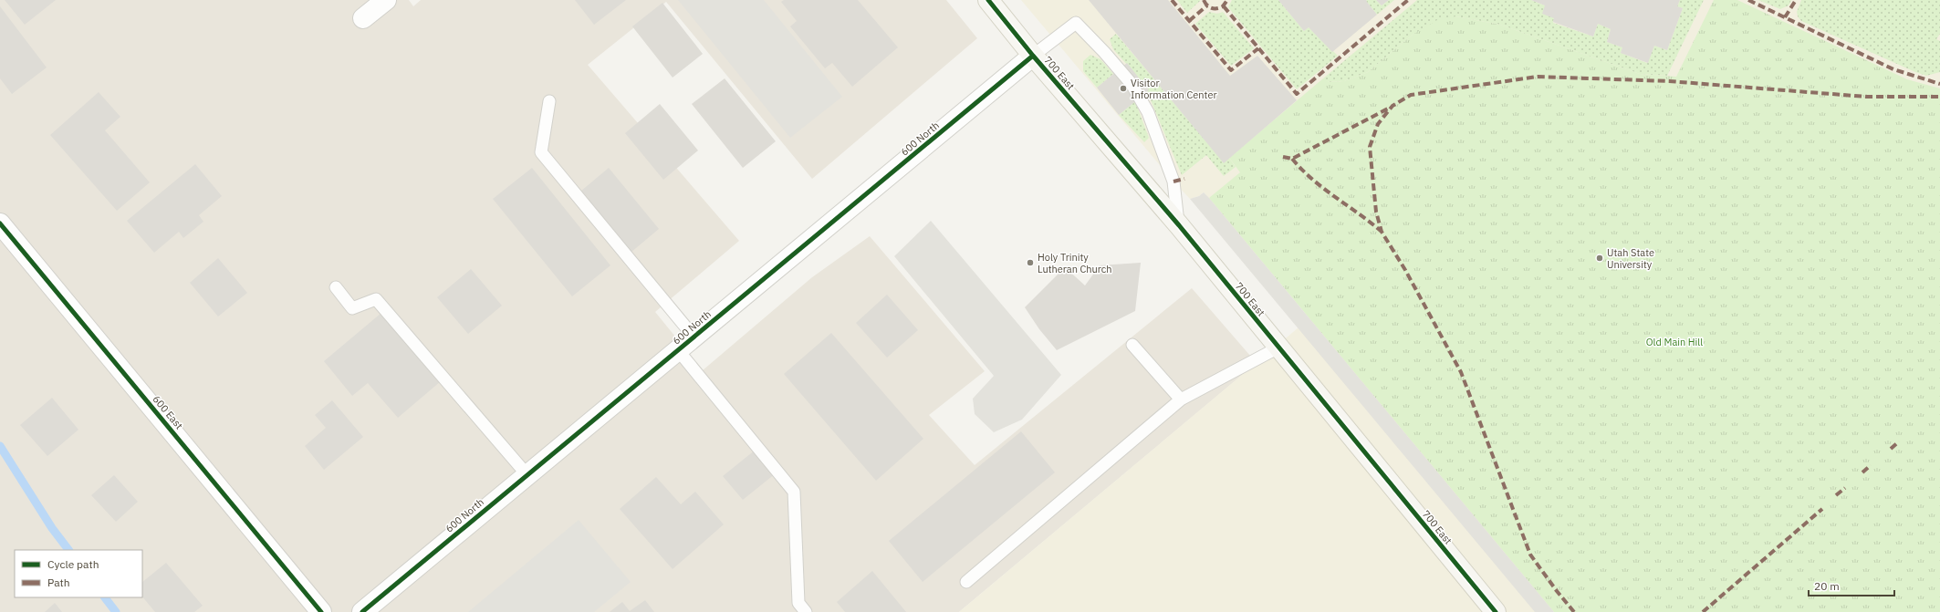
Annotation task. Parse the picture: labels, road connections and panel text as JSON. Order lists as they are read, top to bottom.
{
  "streets": {
    "main road": ["700 East"],
    "street": ["600 North", "600 East"]
  },
  "crossings": [
    ["700 East", "600 North"]
  ],
  "parks": ["Old Main Hill"],
  "places": ["Visitor Information Center", "Utah State University", "Holy Trinity Lutheran Church"],
  "legend": ["Cycle path", "Path"],
  "scale_bar": "20 m"
}
